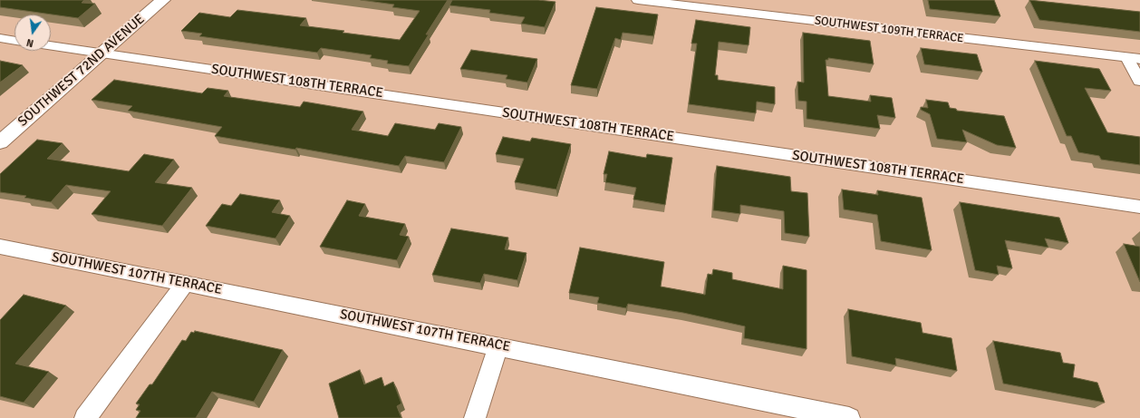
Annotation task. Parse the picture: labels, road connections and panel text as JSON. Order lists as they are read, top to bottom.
{
  "streets": {
    "street": [
      "SOUTHWEST 109TH TERRACE",
      "SOUTHWEST 72ND AVENUE",
      "SOUTHWEST 108TH TERRACE",
      "SOUTHWEST 107TH TERRACE"
    ]
  },
  "crossings": [
    ["SOUTHWEST 72ND AVENUE", "SOUTHWEST 108TH TERRACE"]
  ],
  "north": "bottom"
}
